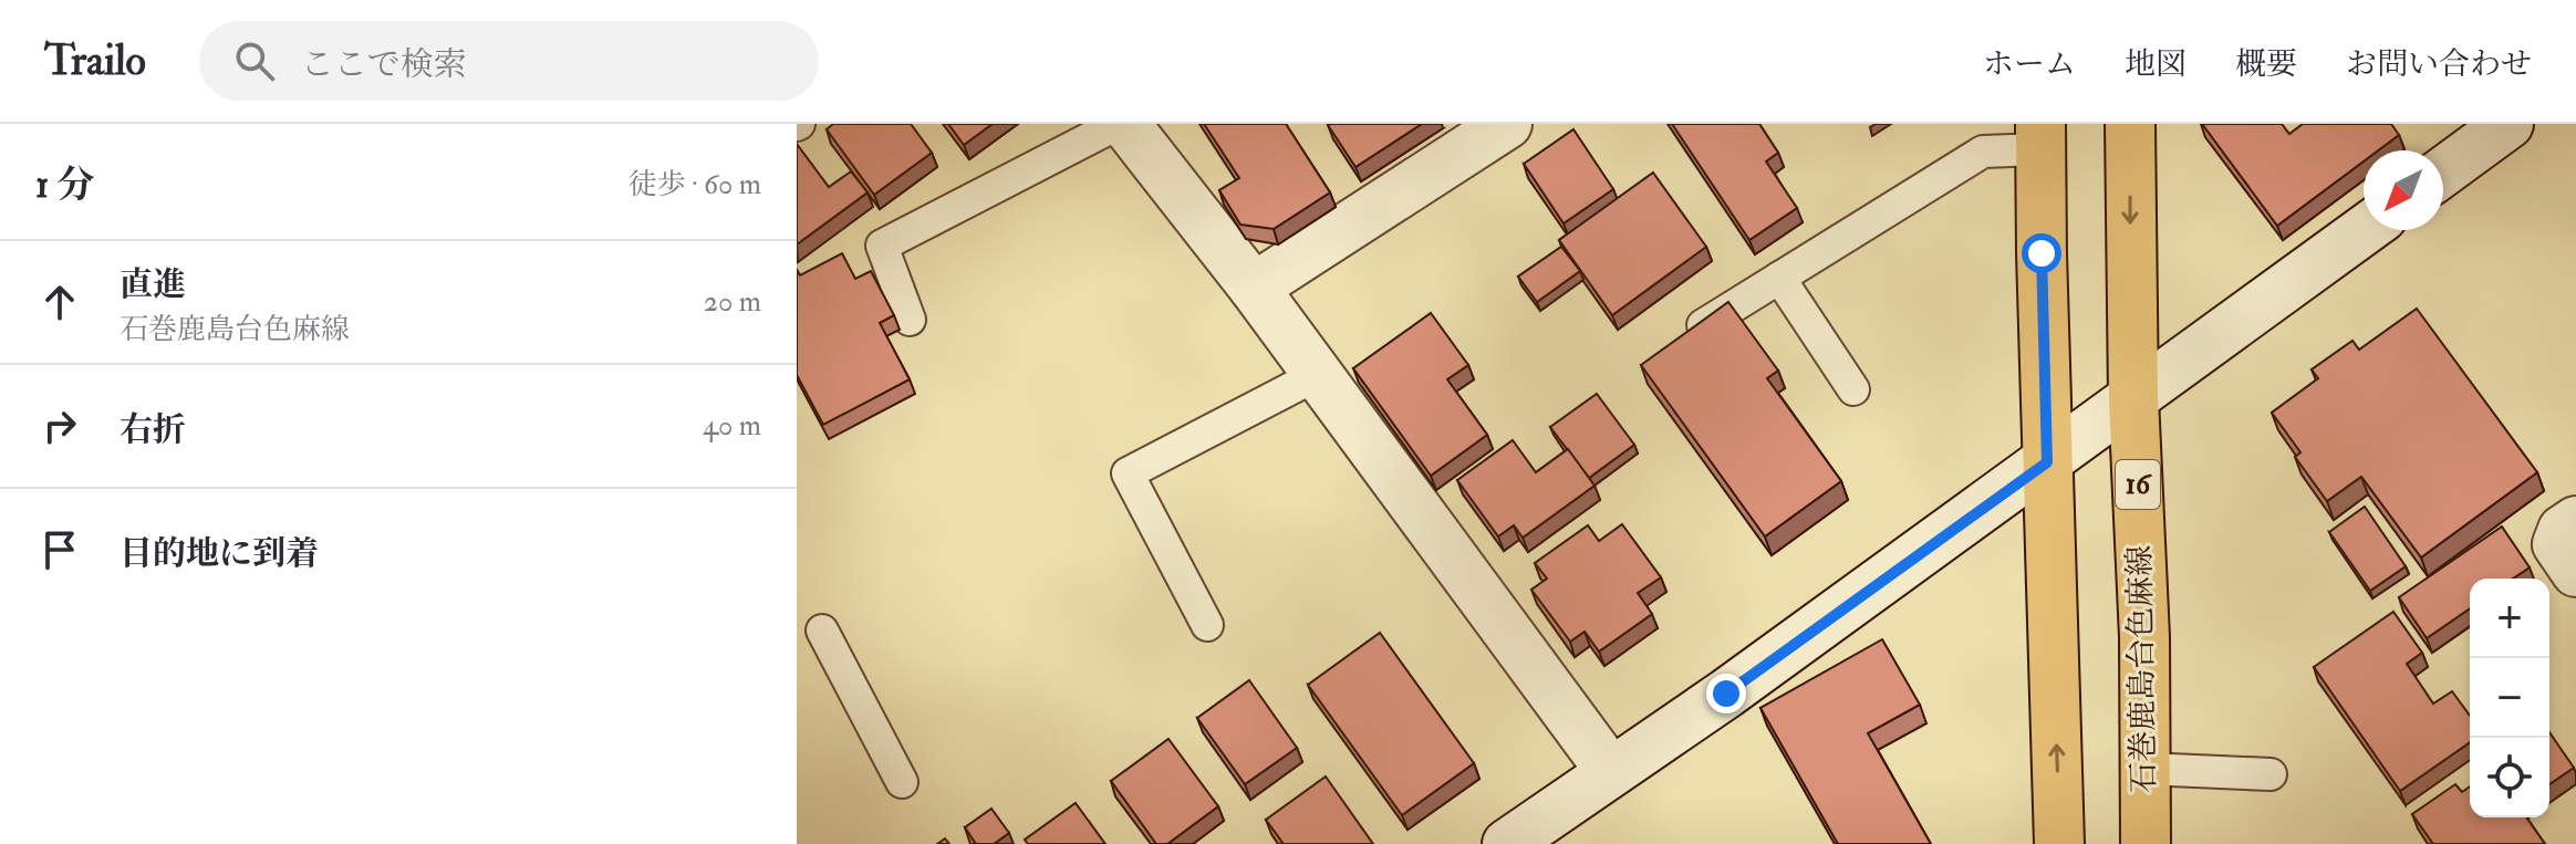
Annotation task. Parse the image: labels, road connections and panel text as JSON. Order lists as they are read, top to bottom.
{
  "streets": {
    "main road": ["16", "石巻鹿島台色麻線"]
  },
  "north": "bottom left",
  "page": {
    "header": "Trailo",
    "search": "ここで検索",
    "nav": [
      "ホーム",
      "地図",
      "概要",
      "お問い合わせ"
    ],
    "heading": ["1 分", "徒歩 · 60 m"],
    "list": [
      ["直進", "石巻鹿島台色麻線", "20 m"],
      ["右折", "40 m"],
      "目的地に到着"
    ],
    "map_buttons": ["+", "−"]
  }
}
